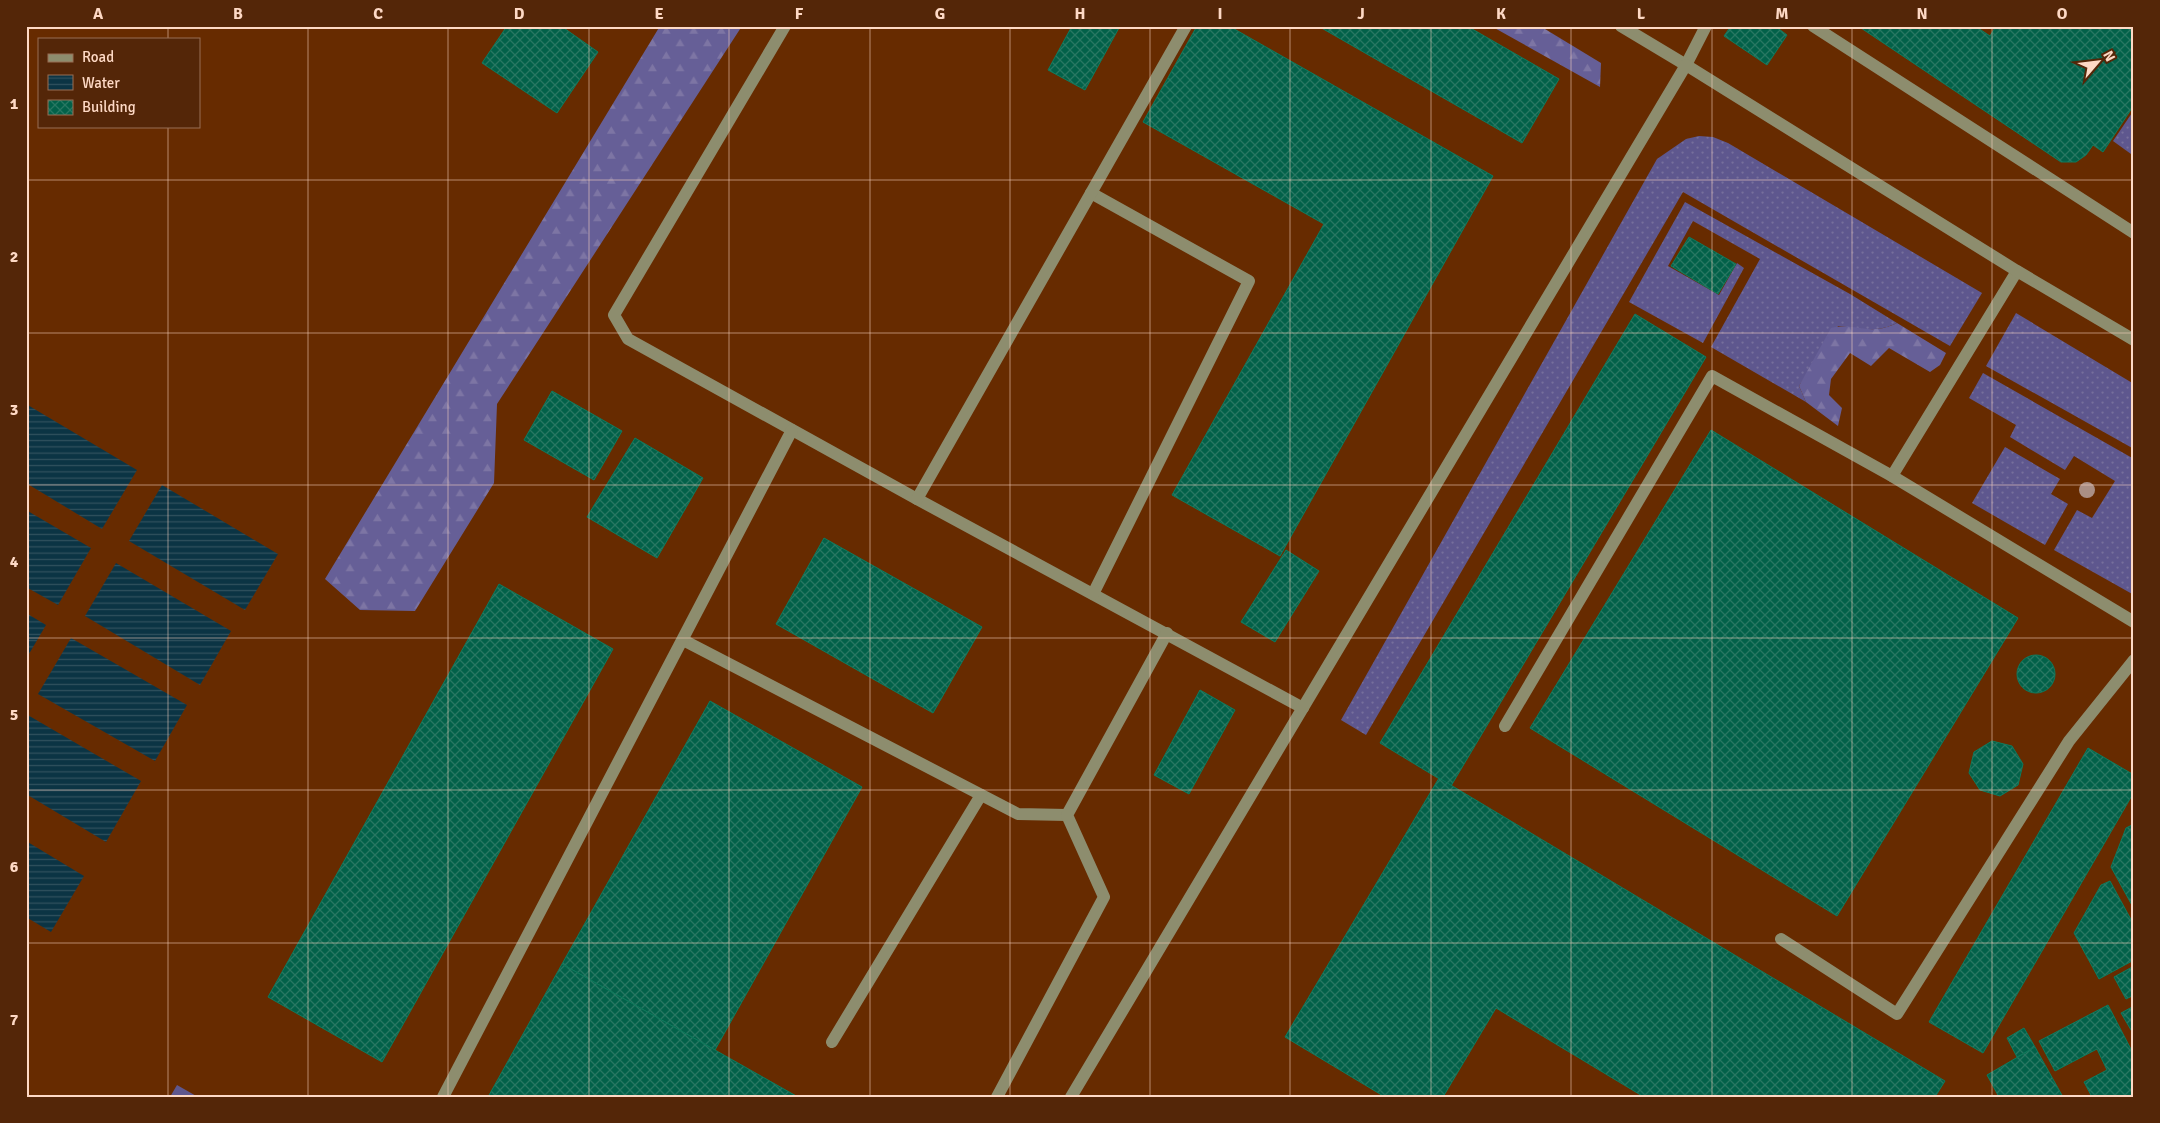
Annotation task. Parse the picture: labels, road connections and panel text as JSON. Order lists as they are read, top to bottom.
{
  "legend": ["Road", "Water", "Building"],
  "north": "top right",
  "grid": {
    "columns": [
      "A",
      "B",
      "C",
      "D",
      "E",
      "F",
      "G",
      "H",
      "I",
      "J",
      "K",
      "L",
      "M",
      "N",
      "O"
    ],
    "rows": [
      "1",
      "2",
      "3",
      "4",
      "5",
      "6",
      "7"
    ]
  }
}
